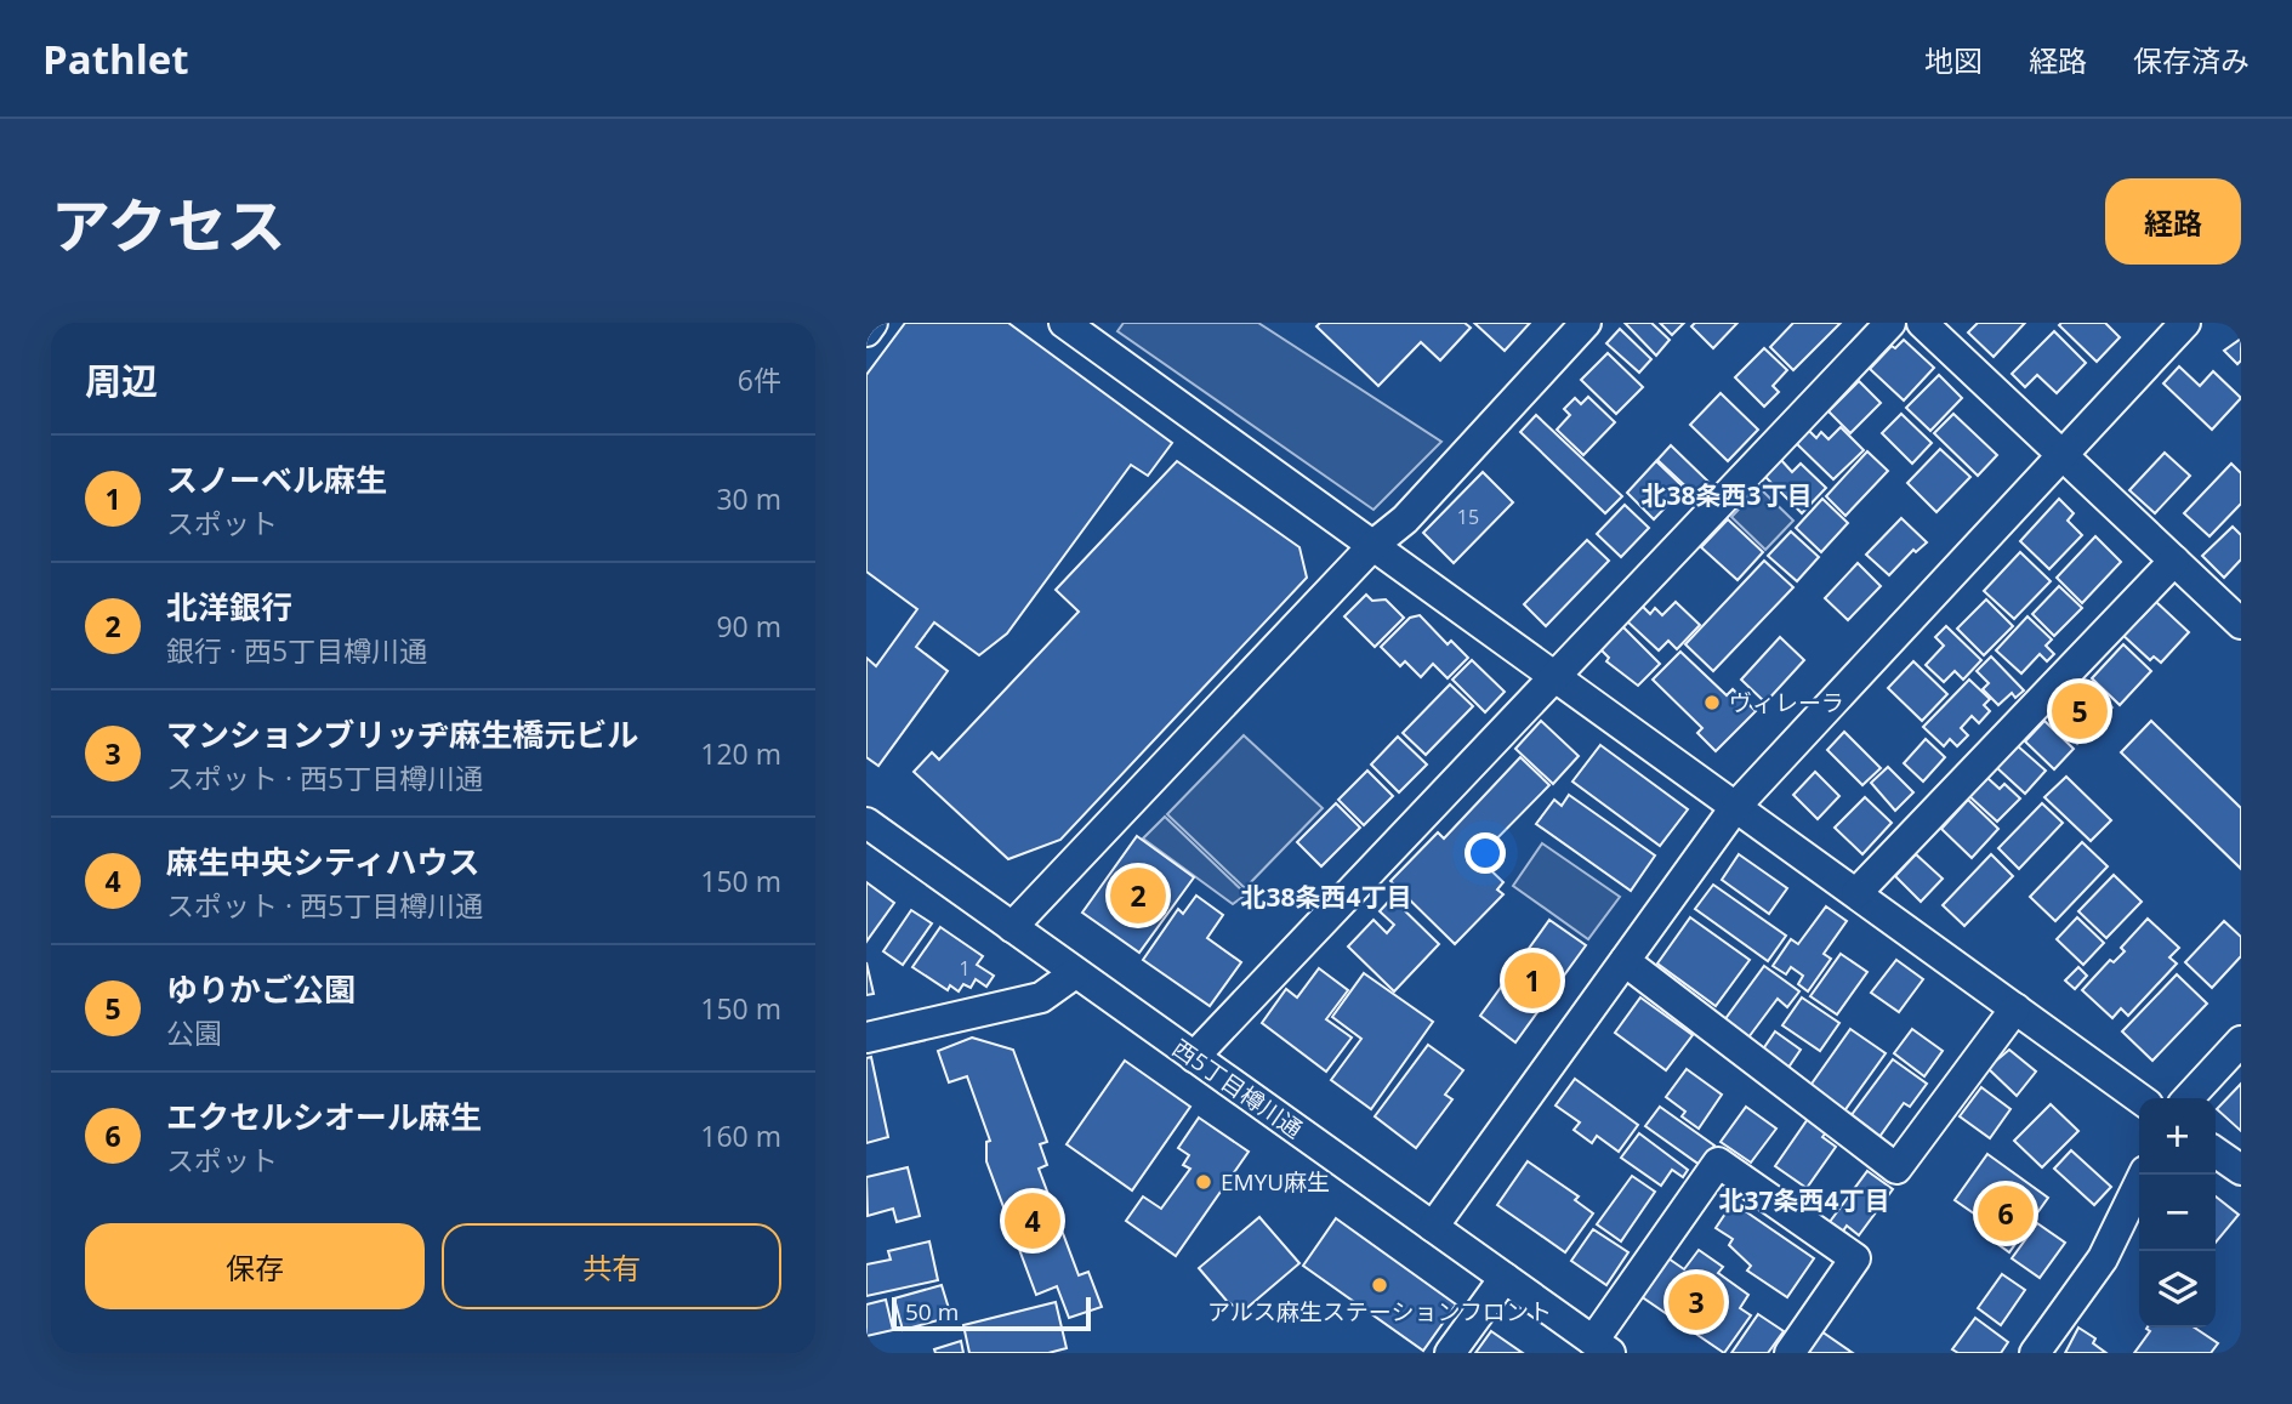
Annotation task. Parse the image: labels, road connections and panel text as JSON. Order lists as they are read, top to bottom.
{
  "streets": {
    "street": ["西5丁目樽川通"]
  },
  "districts": ["北38条西3丁目", "北38条西4丁目", "北37条西4丁目"],
  "places": ["ヴィレーラ", "EMYU麻生", "アルス麻生ステーションフロント"],
  "house_numbers": ["15", "1"],
  "scale_bar": "50 m",
  "page": {
    "header": "Pathlet",
    "nav": ["地図", "経路", "保存済み"],
    "title": "アクセス",
    "buttons": [
      "経路",
      ["保存", "共有"]
    ],
    "heading": ["周辺", "6件"],
    "list": [
      {
        "mark": "1",
        "name": "スノーベル麻生",
        "note": "スポット",
        "value": "30 m"
      },
      {
        "mark": "2",
        "name": "北洋銀行",
        "note": "銀行 · 西5丁目樽川通",
        "value": "90 m"
      },
      {
        "mark": "3",
        "name": "マンションブリッヂ麻生橋元ビル",
        "note": "スポット · 西5丁目樽川通",
        "value": "120 m"
      },
      {
        "mark": "4",
        "name": "麻生中央シティハウス",
        "note": "スポット · 西5丁目樽川通",
        "value": "150 m"
      },
      {
        "mark": "5",
        "name": "ゆりかご公園",
        "note": "公園",
        "value": "150 m"
      },
      {
        "mark": "6",
        "name": "エクセルシオール麻生",
        "note": "スポット",
        "value": "160 m"
      }
    ],
    "pins": [
      "5",
      "2",
      "1",
      "6",
      "4",
      "3"
    ],
    "map_buttons": ["+", "−"],
    "scale": "50 m"
  }
}
